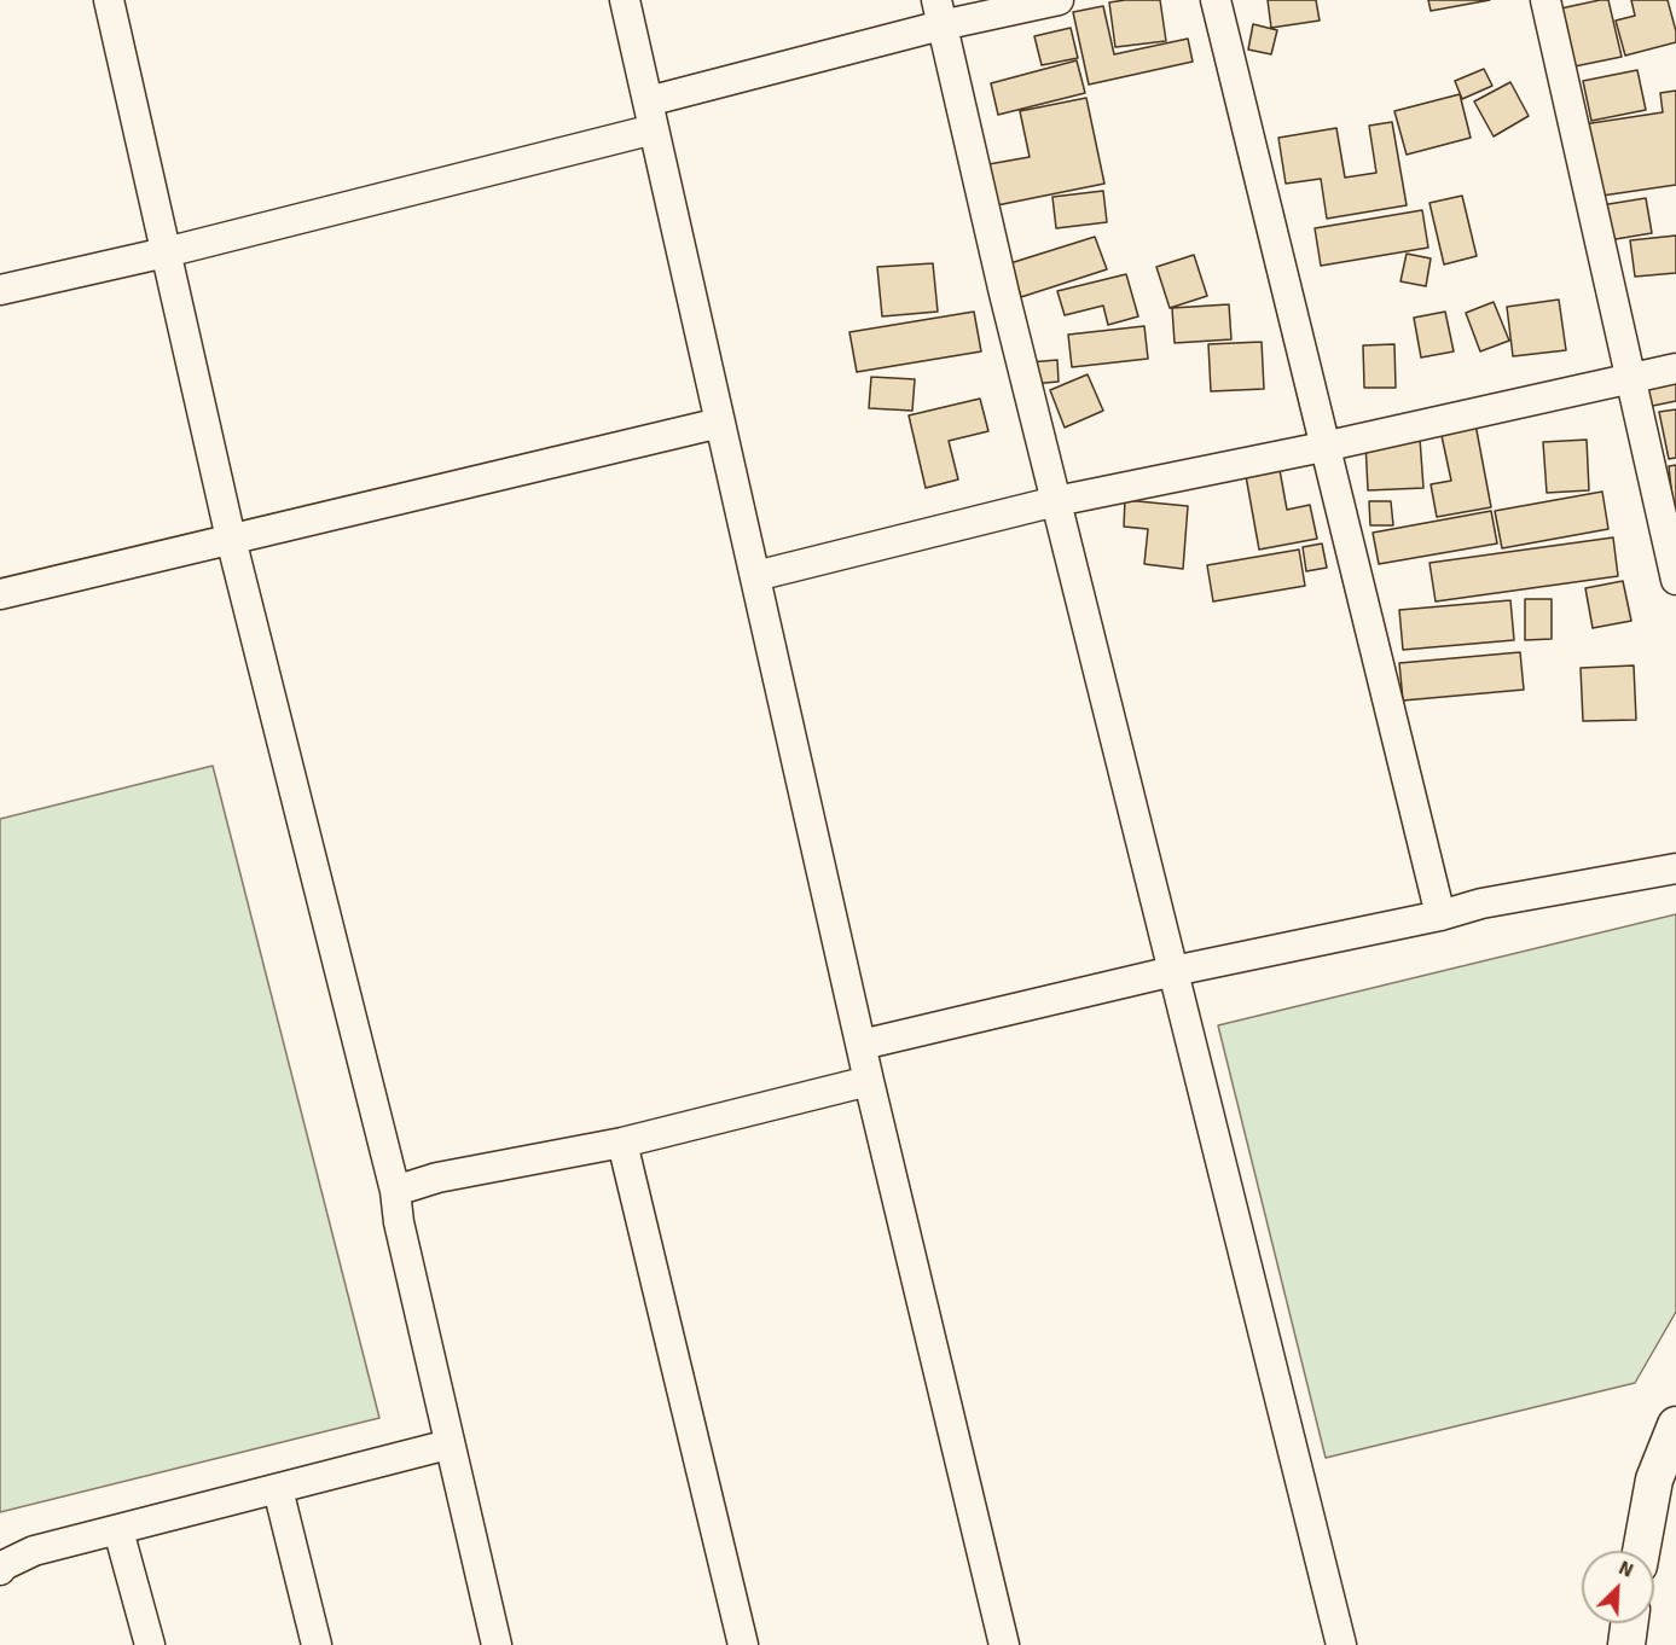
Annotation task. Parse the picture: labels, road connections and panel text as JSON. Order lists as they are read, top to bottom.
{
  "north": "top right"
}
